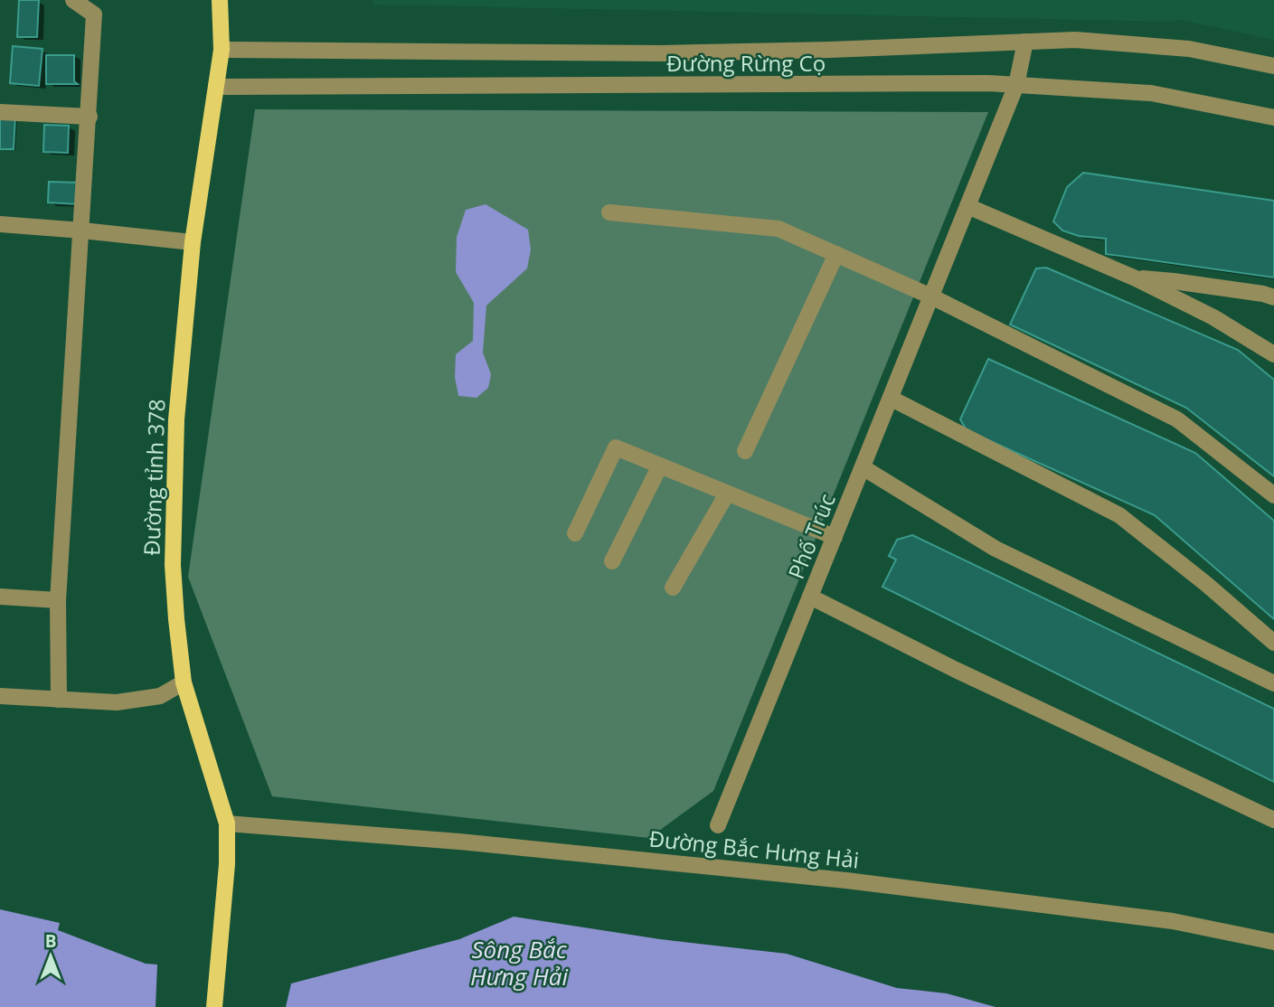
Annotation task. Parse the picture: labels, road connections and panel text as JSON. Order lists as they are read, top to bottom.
{
  "streets": {
    "main road": ["Đường tỉnh 378"],
    "street": ["Đường Rừng Cọ", "Phố Trúc", "Đường Bắc Hưng Hải"]
  },
  "crossings": [
    ["Đường Rừng Cọ", "Đường tỉnh 378"],
    ["Đường Rừng Cọ", "Phố Trúc"],
    ["Đường tỉnh 378", "Đường Bắc Hưng Hải"]
  ],
  "water": ["Sông Bắc Hưng Hải"],
  "north": "top"
}
